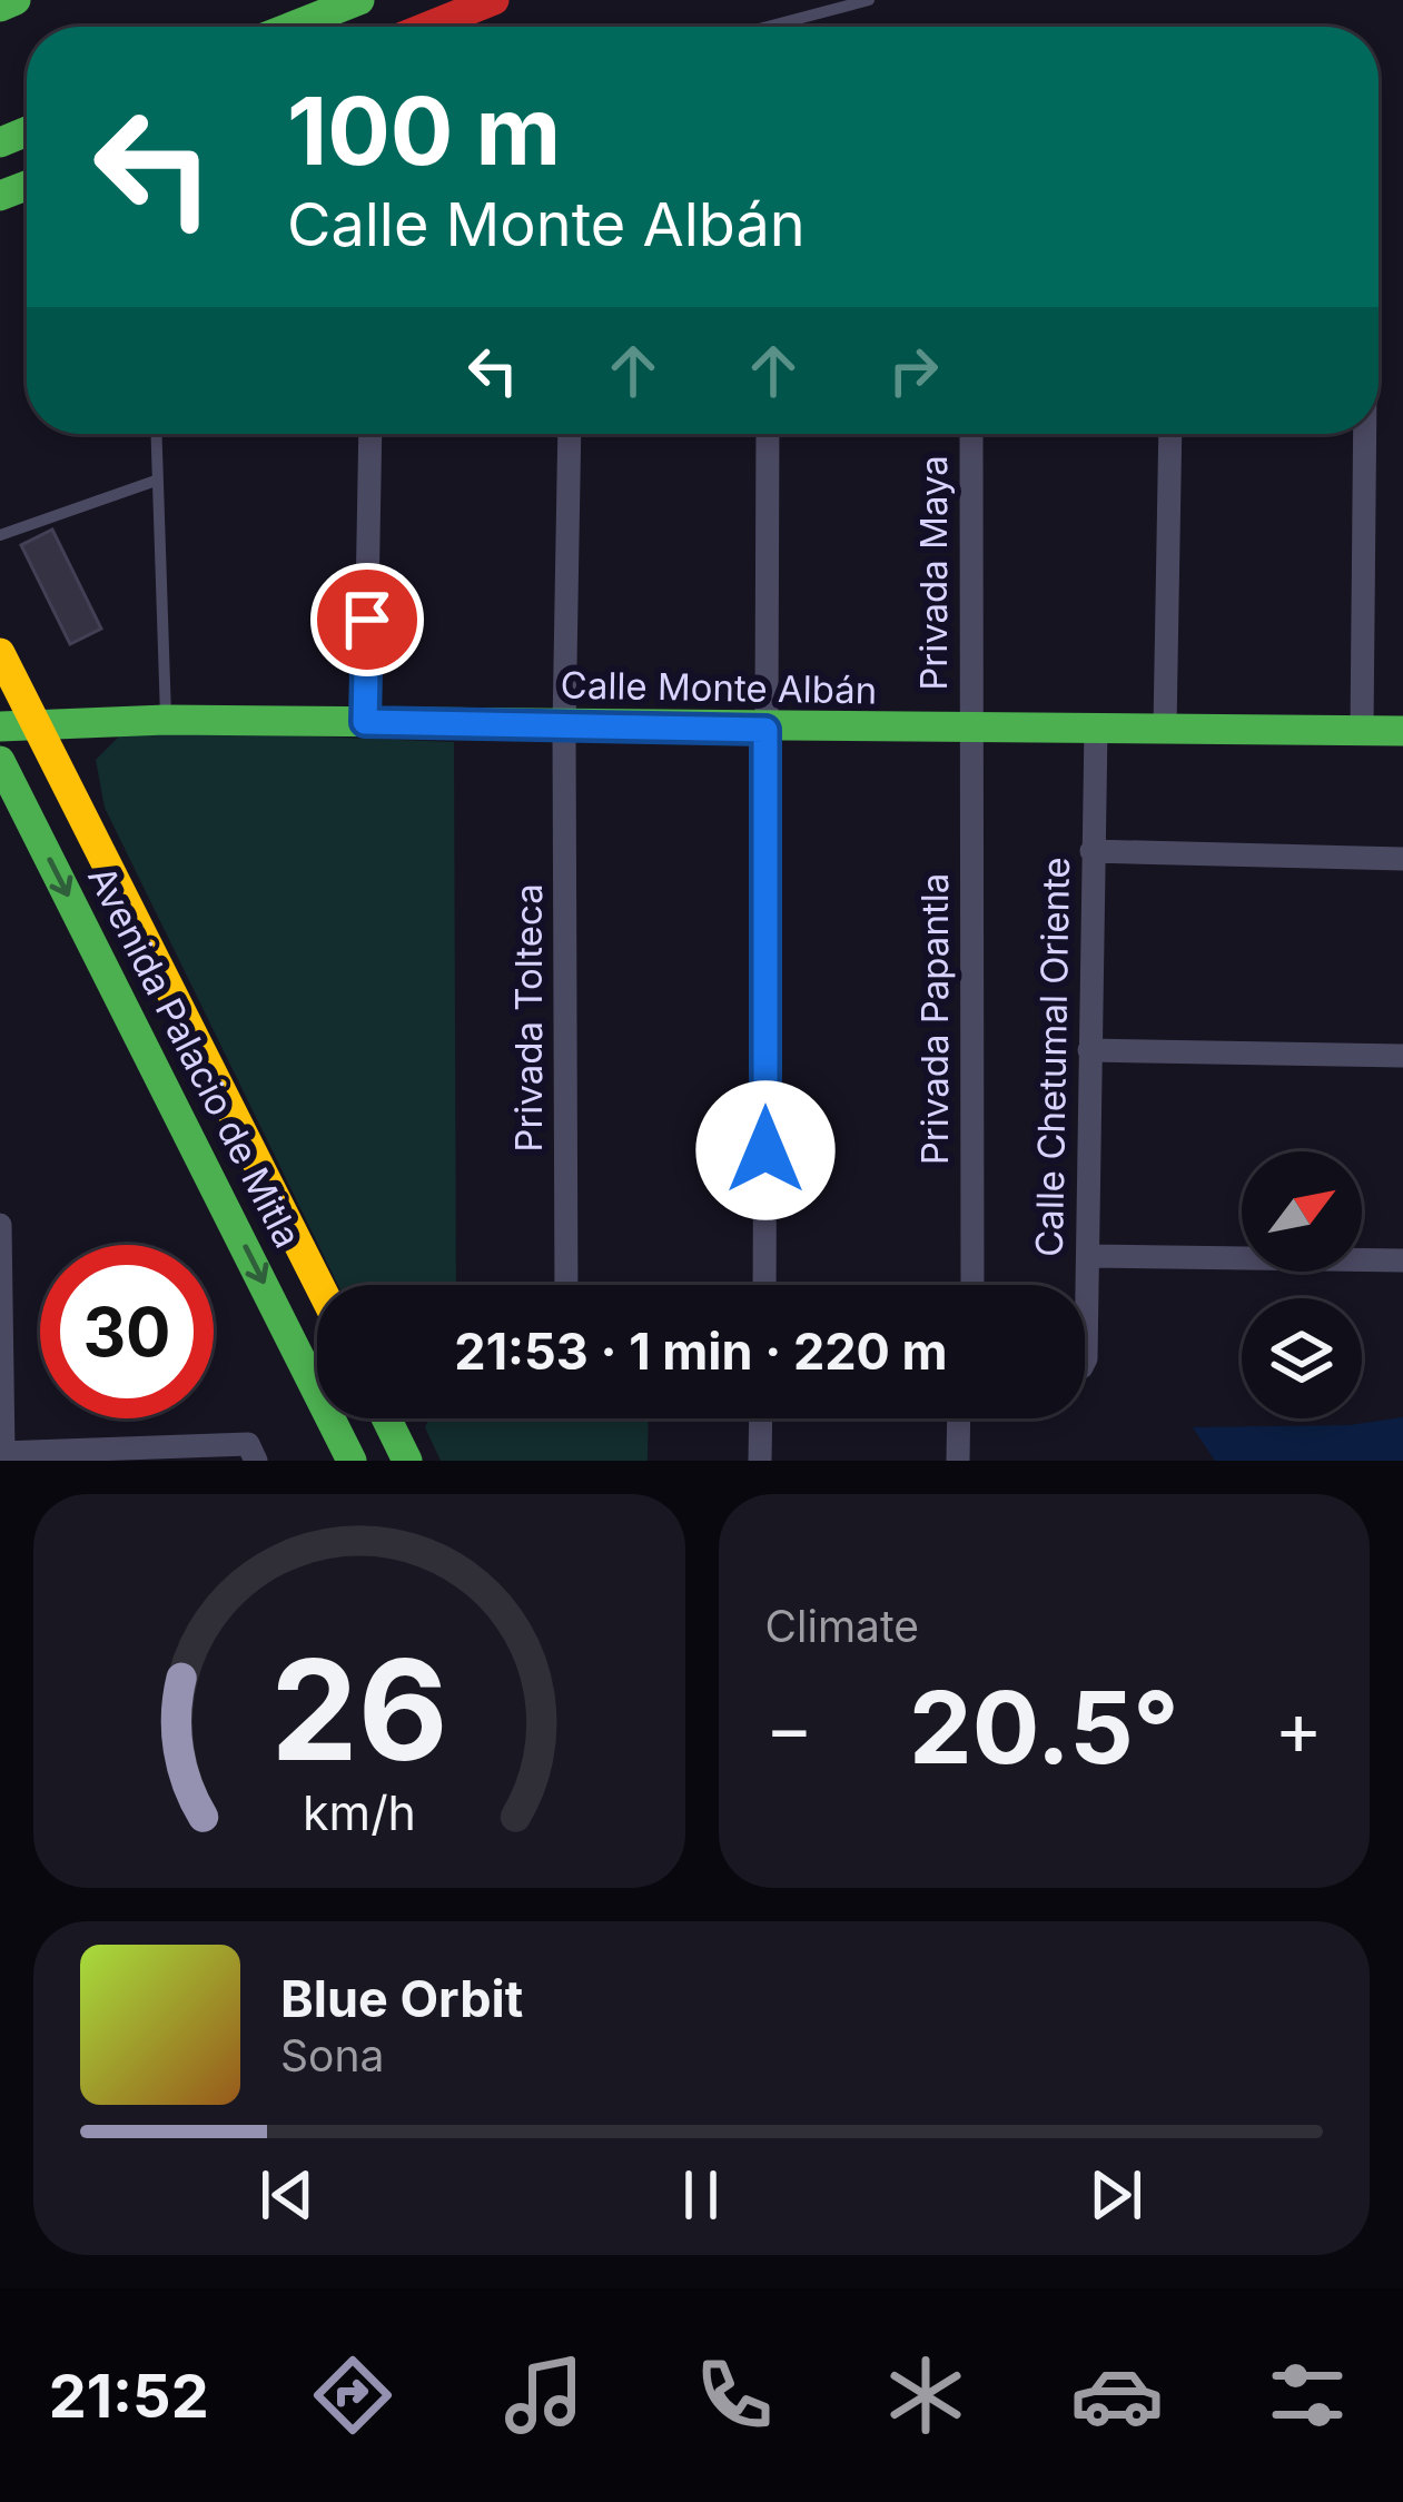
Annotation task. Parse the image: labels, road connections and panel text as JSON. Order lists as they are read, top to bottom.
{
  "streets": {
    "main road": ["Calle Monte Albán", "Avenida Palacio de Mitla"],
    "street": [
      "Privada Maya",
      "Privada Tolteca",
      "Privada Papantla",
      "Calle Chetumal Oriente"
    ]
  },
  "crossings": [
    ["Privada Maya", "Calle Monte Albán"],
    ["Privada Maya", "Privada Papantla"],
    ["Calle Monte Albán", "Privada Tolteca"],
    ["Calle Monte Albán", "Privada Papantla"],
    ["Calle Monte Albán", "Avenida Palacio de Mitla"],
    ["Calle Monte Albán", "Calle Chetumal Oriente"]
  ],
  "north": "top right",
  "page": {
    "turn": ["100 m", "Calle Monte Albán"],
    "limit": "30",
    "trip": "21:53 · 1 min · 220 m",
    "tile": "Climate",
    "heat": ["−", "20.5°", "+"],
    "song": ["Blue Orbit", "Sona"],
    "tabs": "21:52",
    "gauge": ["26", "km/h"]
  }
}
